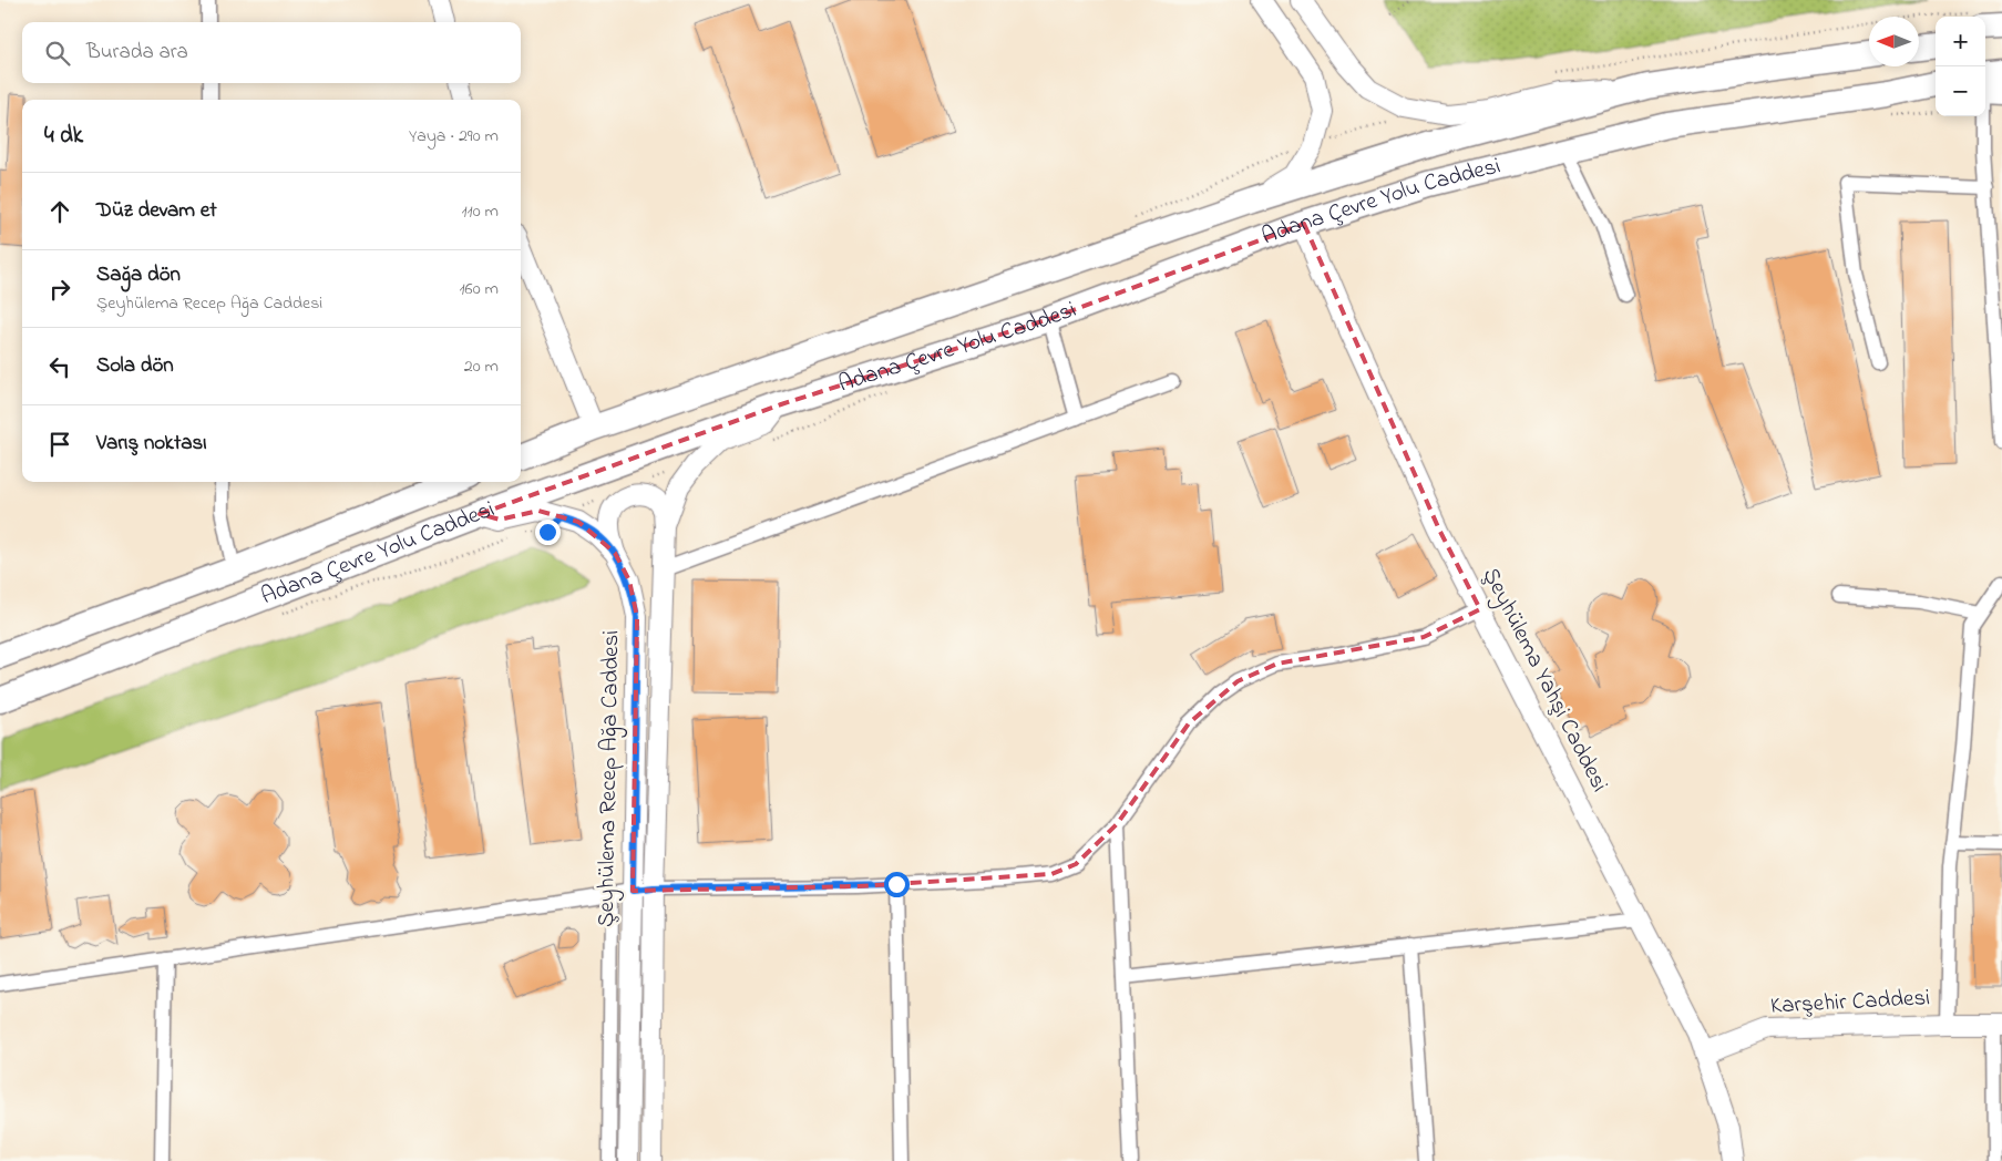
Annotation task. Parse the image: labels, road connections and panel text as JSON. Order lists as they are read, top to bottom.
{
  "streets": {
    "highway": ["Adana Çevre Yolu Caddesi"],
    "street": ["Şeyhülema Yahşi Caddesi", "Şeyhülema Recep Ağa Caddesi", "Karşehir Caddesi"]
  },
  "crossings": [
    ["Adana Çevre Yolu Caddesi", "Şeyhülema Yahşi Caddesi"],
    ["Adana Çevre Yolu Caddesi", "Şeyhülema Recep Ağa Caddesi"],
    ["Şeyhülema Yahşi Caddesi", "Karşehir Caddesi"]
  ],
  "north": "left",
  "page": {
    "map_buttons": ["+", "−"],
    "search": "Burada ara",
    "heading": ["4 dk", "Yaya · 290 m"],
    "list": [
      ["Düz devam et", "110 m"],
      ["Sağa dön", "Şeyhülema Recep Ağa Caddesi", "160 m"],
      ["Sola dön", "20 m"],
      "Varış noktası"
    ]
  }
}
